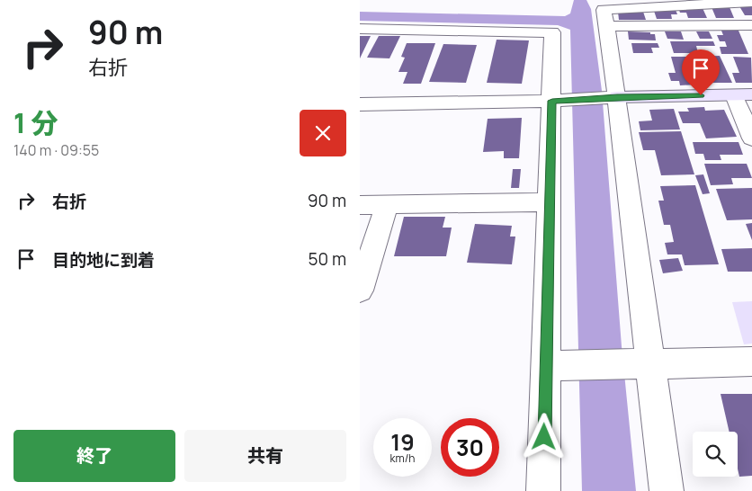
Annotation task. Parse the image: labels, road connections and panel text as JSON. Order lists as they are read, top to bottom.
{
  "page": {
    "turn": ["90 m", "右折"],
    "heading": ["1 分", "140 m · 09:55"],
    "list": [
      {
        "name": "右折",
        "value": "90 m"
      },
      {
        "name": "目的地に到着",
        "value": "50 m"
      }
    ],
    "speed": "19 km/h",
    "limit": "30",
    "buttons": ["終了", "共有"]
  }
}
